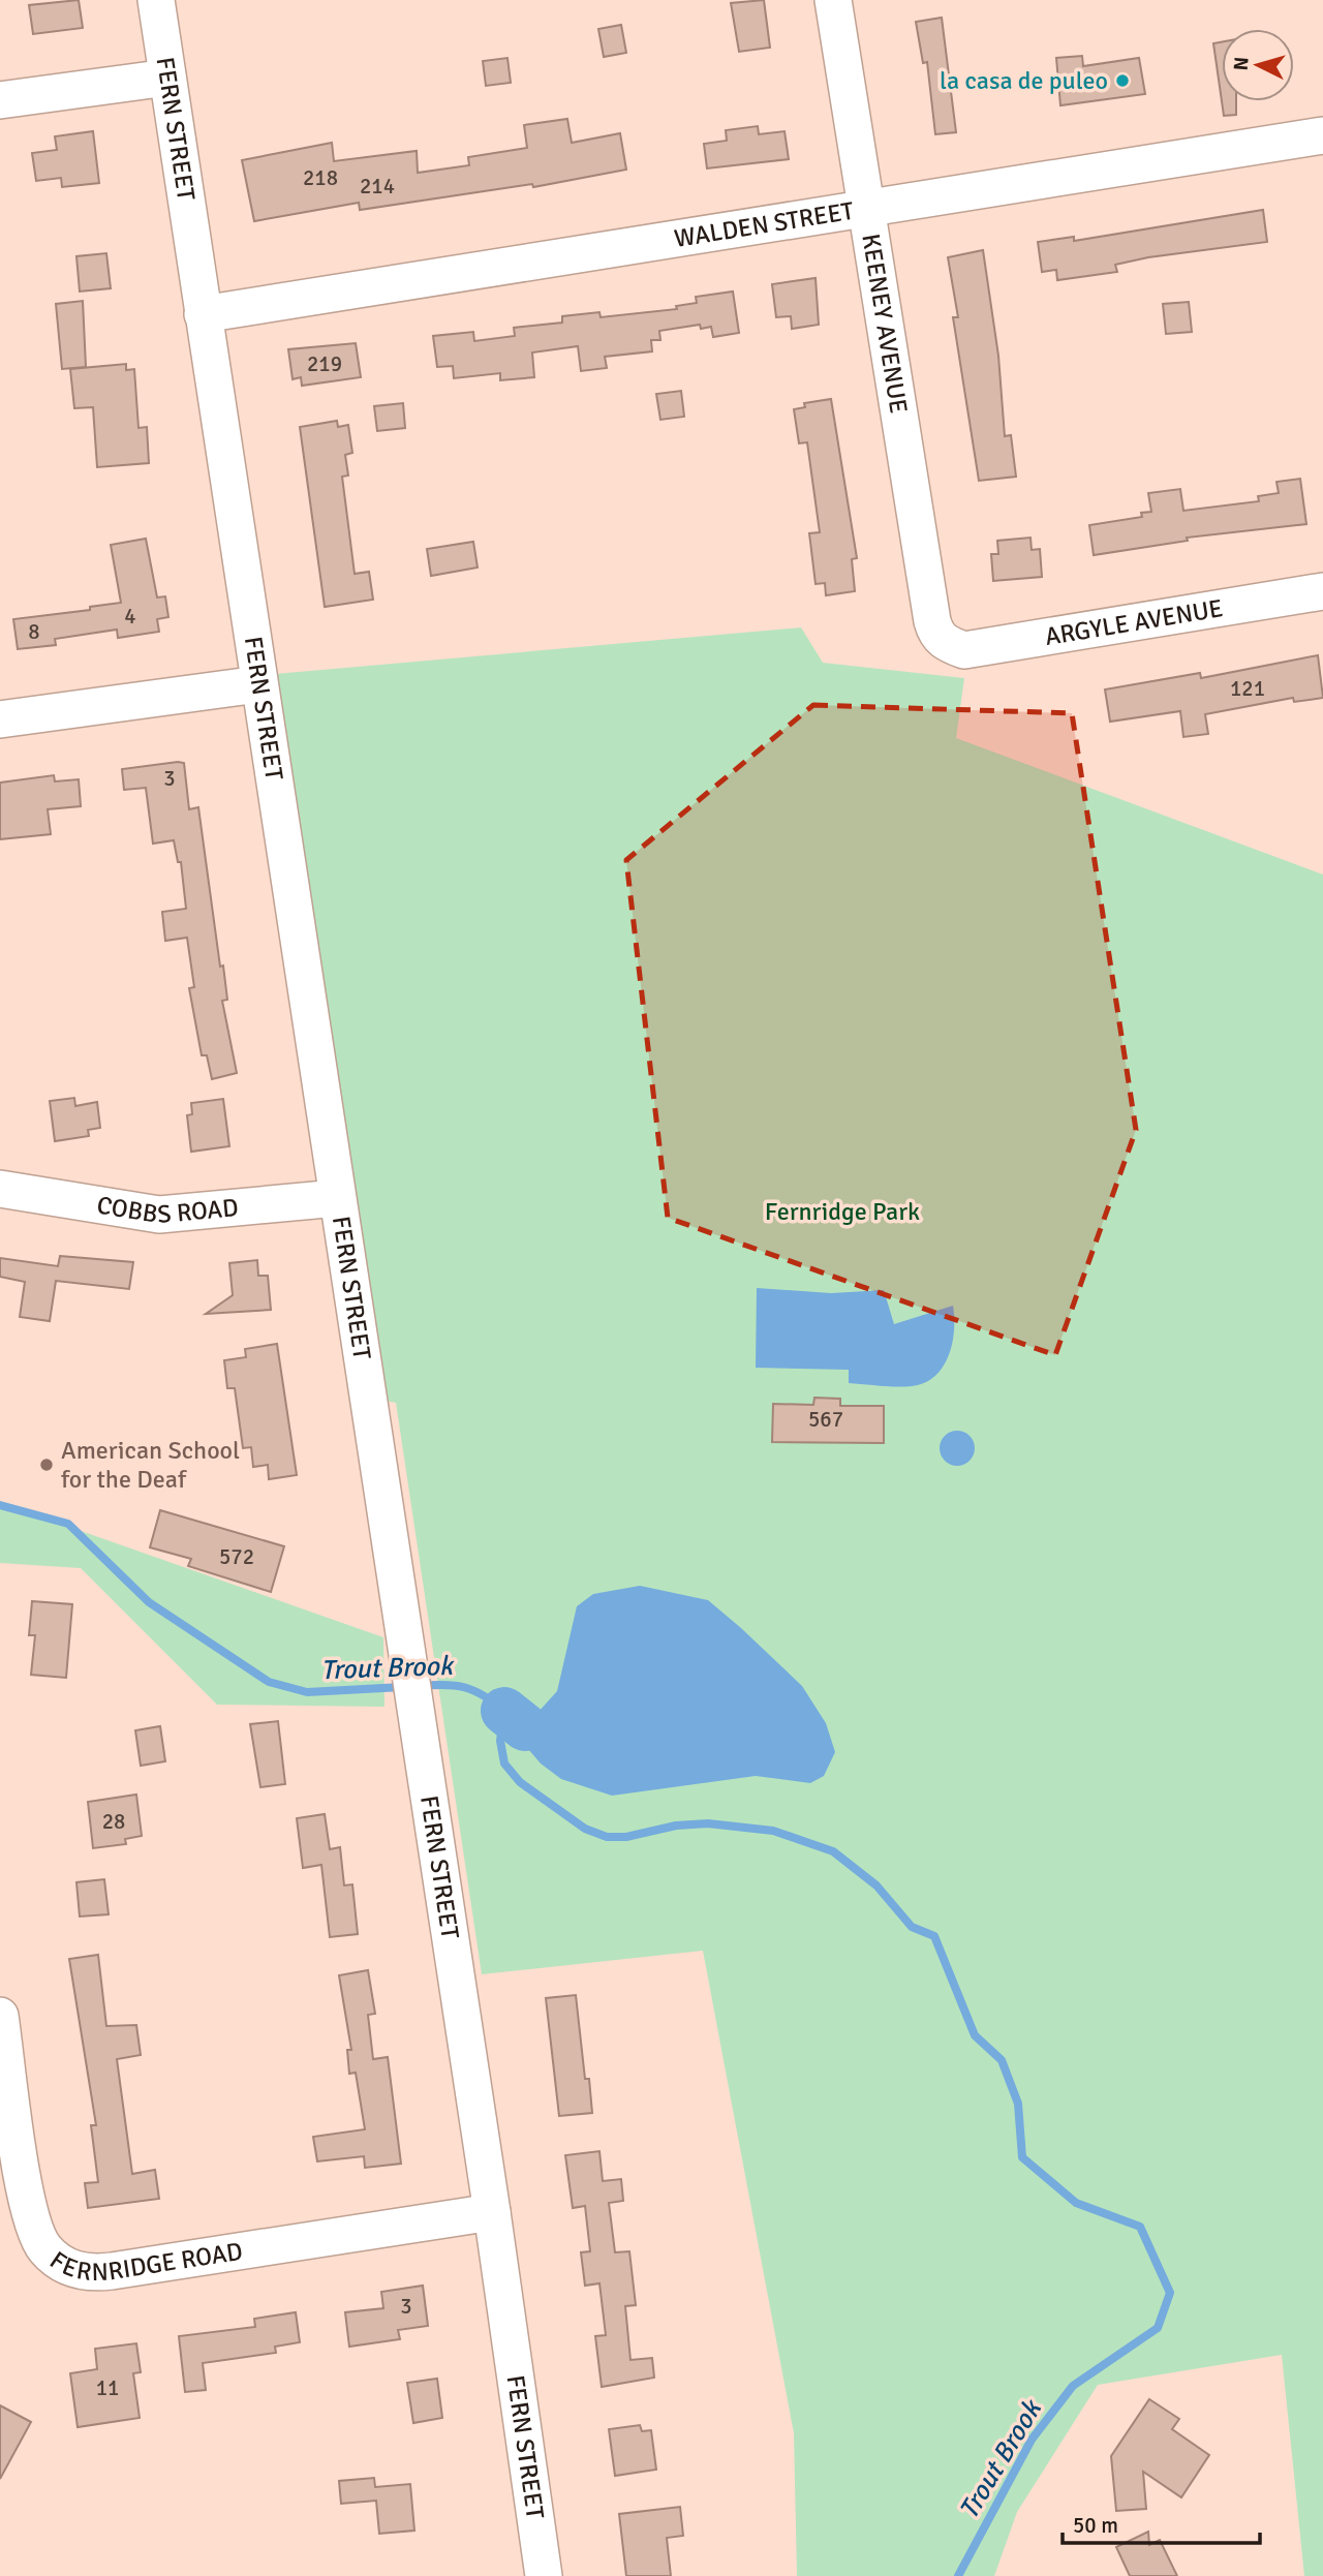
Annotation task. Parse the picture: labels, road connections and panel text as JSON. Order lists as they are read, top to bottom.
{
  "streets": {
    "street": [
      "FERN STREET",
      "WALDEN STREET",
      "KEENEY AVENUE",
      "ARGYLE AVENUE",
      "COBBS ROAD",
      "FERNRIDGE ROAD"
    ]
  },
  "crossings": [
    ["FERN STREET", "WALDEN STREET"],
    ["FERN STREET", "COBBS ROAD"],
    ["FERN STREET", "FERNRIDGE ROAD"],
    ["WALDEN STREET", "KEENEY AVENUE"],
    ["KEENEY AVENUE", "ARGYLE AVENUE"]
  ],
  "water": ["Trout Brook"],
  "parks": ["Fernridge Park"],
  "places": ["la casa de puleo", "American School for the Deaf"],
  "house_numbers": [
    "218",
    "214",
    "219",
    "4",
    "8",
    "121",
    "3",
    "567",
    "572",
    "28",
    "3",
    "11"
  ],
  "scale_bar": "50 m",
  "north": "left"
}
